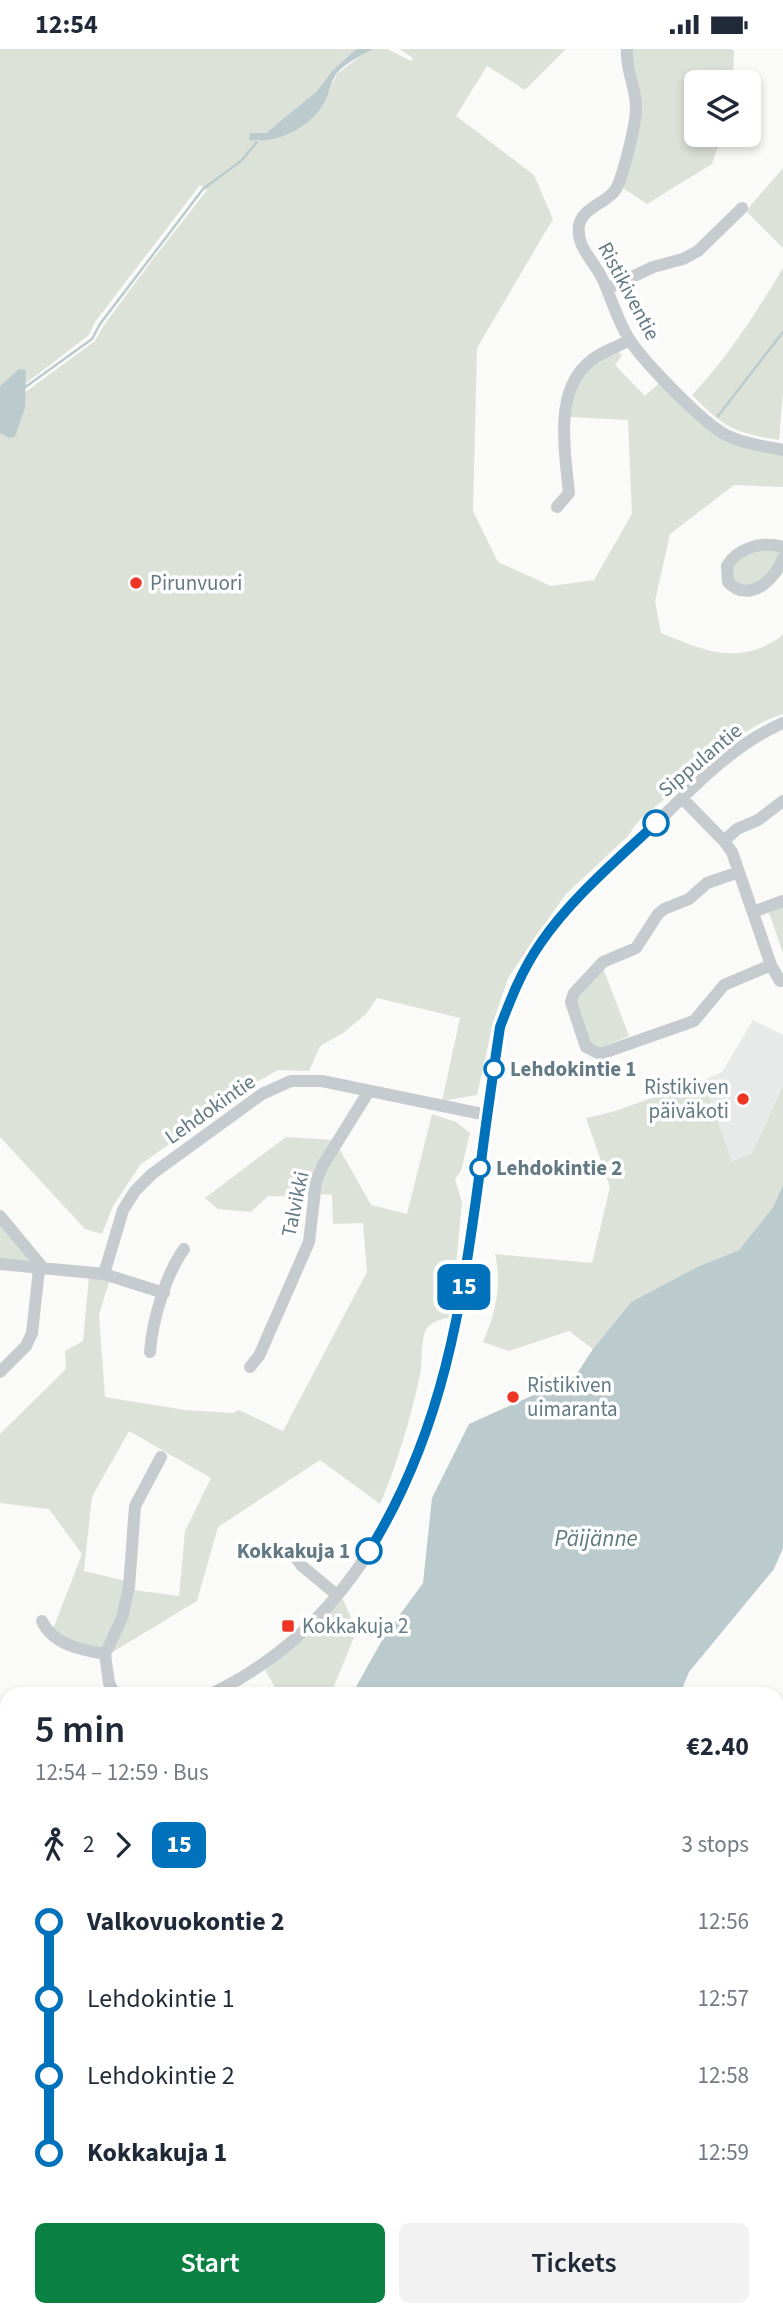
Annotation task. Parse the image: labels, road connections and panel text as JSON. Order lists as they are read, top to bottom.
{
  "streets": {
    "street": [
      "Ristikiventie",
      "Sippulantie",
      "Lehdokintie",
      "Talvikki"
    ]
  },
  "crossings": [
    ["Sippulantie", "Lehdokintie"],
    ["Lehdokintie", "Talvikki"]
  ],
  "water": ["Päijänne"],
  "places": {
    "other": [
      "Pirunvuori",
      "Lehdokintie 1",
      "Ristikiven päiväkoti",
      "Lehdokintie 2",
      "Ristikiven uimaranta",
      "Kokkakuja 1"
    ],
    "transit": ["Kokkakuja 2"]
  },
  "lines": ["bus line 15"],
  "page": {
    "status": "12:54",
    "on_map": "15",
    "heading": ["5 min", "12:54 – 12:59 · Bus", "€2.40"],
    "legs": ["2", "15", "3 stops"],
    "list": [
      {
        "name": "Valkovuokontie 2",
        "value": "12:56"
      },
      {
        "name": "Lehdokintie 1",
        "value": "12:57"
      },
      {
        "name": "Lehdokintie 2",
        "value": "12:58"
      },
      {
        "name": "Kokkakuja 1",
        "value": "12:59"
      }
    ],
    "buttons": ["Start", "Tickets"]
  }
}
